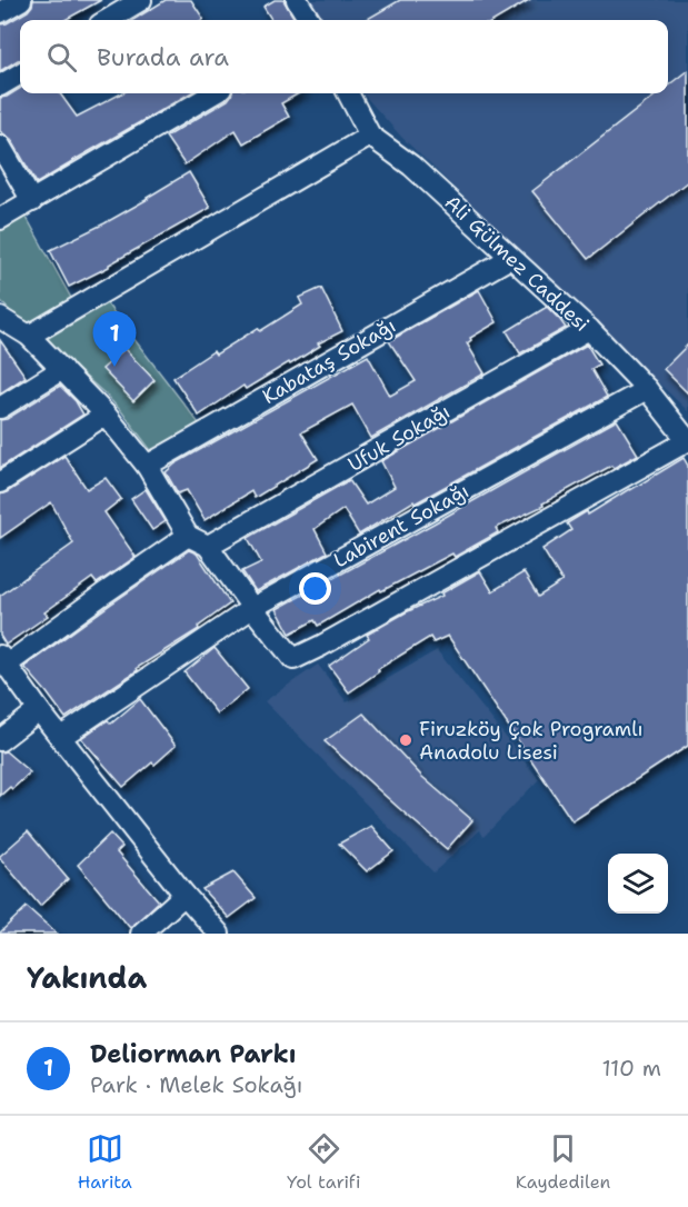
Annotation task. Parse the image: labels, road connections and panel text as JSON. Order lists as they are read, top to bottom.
{
  "streets": {
    "street": [
      "Ali Gülmez Caddesi",
      "Kabataş Sokağı",
      "Ufuk Sokağı",
      "Labirent Sokağı"
    ]
  },
  "crossings": [
    ["Ali Gülmez Caddesi", "Kabataş Sokağı"],
    ["Ali Gülmez Caddesi", "Ufuk Sokağı"],
    ["Ali Gülmez Caddesi", "Labirent Sokağı"]
  ],
  "places": ["Firuzköy Çok Programlı Anadolu Lisesi"],
  "page": {
    "search": "Burada ara",
    "pins": "1",
    "heading": "Yakında",
    "list": [
      {
        "mark": "1",
        "name": "Deliorman Parkı",
        "note": "Park · Melek Sokağı",
        "value": "110 m"
      }
    ],
    "nav": ["Harita", "Yol tarifi", "Kaydedilen"]
  }
}
